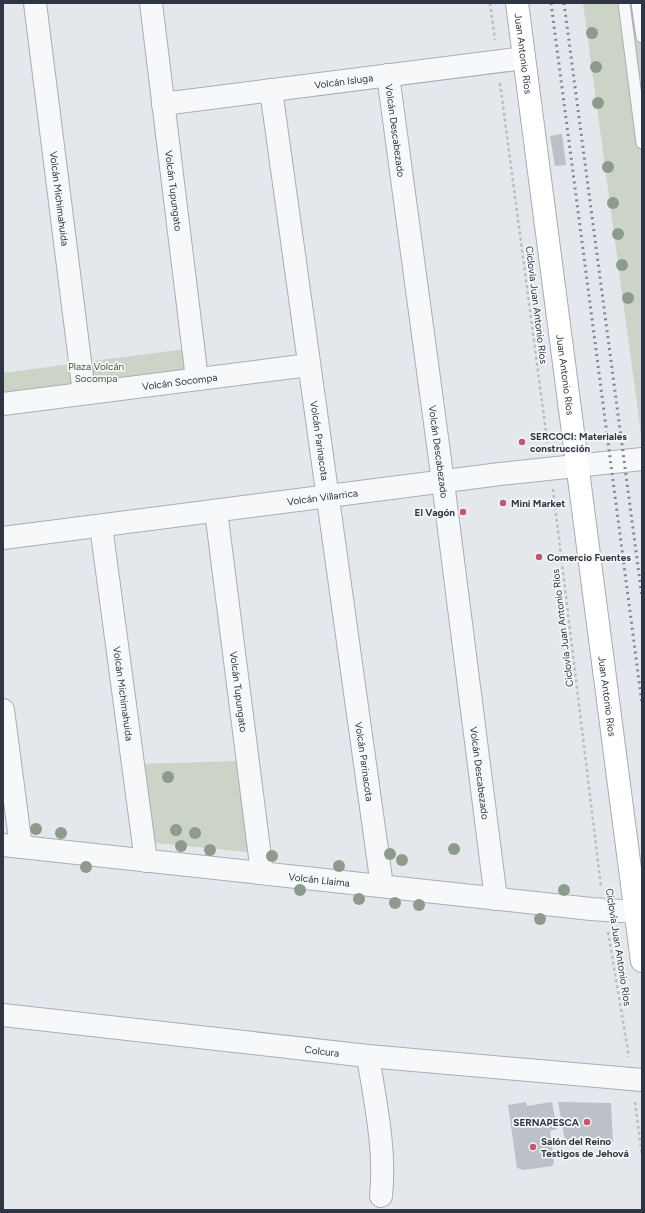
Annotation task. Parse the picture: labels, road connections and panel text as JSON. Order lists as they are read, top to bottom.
{
  "streets": {
    "main road": ["Juan Antonio Ríos"],
    "street": [
      "Volcán Isluga",
      "Volcán Descabezado",
      "Volcán Tupungato",
      "Volcán Michimahuida",
      "Volcán Socompa",
      "Volcán Parinacota",
      "Volcán Villarrica",
      "Volcán Llaima",
      "Colcura"
    ],
    "path": ["Ciclovía Juan Antonio Ríos"]
  },
  "crossings": [
    ["Juan Antonio Ríos", "Volcán Isluga"],
    ["Juan Antonio Ríos", "Volcán Villarrica"],
    ["Juan Antonio Ríos", "Volcán Llaima"],
    ["Volcán Isluga", "Volcán Descabezado"],
    ["Volcán Isluga", "Volcán Tupungato"],
    ["Volcán Isluga", "Ciclovía Juan Antonio Ríos"],
    ["Volcán Isluga", "Volcán Parinacota"],
    ["Volcán Descabezado", "Volcán Villarrica"],
    ["Volcán Descabezado", "Volcán Llaima"],
    ["Volcán Tupungato", "Volcán Socompa"],
    ["Volcán Tupungato", "Volcán Villarrica"],
    ["Volcán Tupungato", "Volcán Llaima"],
    ["Volcán Michimahuida", "Volcán Socompa"],
    ["Volcán Michimahuida", "Volcán Villarrica"],
    ["Volcán Michimahuida", "Volcán Llaima"],
    ["Ciclovía Juan Antonio Ríos", "Volcán Villarrica"],
    ["Ciclovía Juan Antonio Ríos", "Volcán Llaima"],
    ["Ciclovía Juan Antonio Ríos", "Colcura"],
    ["Volcán Socompa", "Volcán Parinacota"],
    ["Volcán Parinacota", "Volcán Villarrica"],
    ["Volcán Parinacota", "Volcán Llaima"]
  ],
  "parks": ["Plaza Volcán Socompa"],
  "places": [
    "SERCOCI: Materiales construcción",
    "Mini Market",
    "El Vagón",
    "Comercio Fuentes",
    "SERNAPESCA",
    "Salón del Reino Testigos de Jehová"
  ]
}
